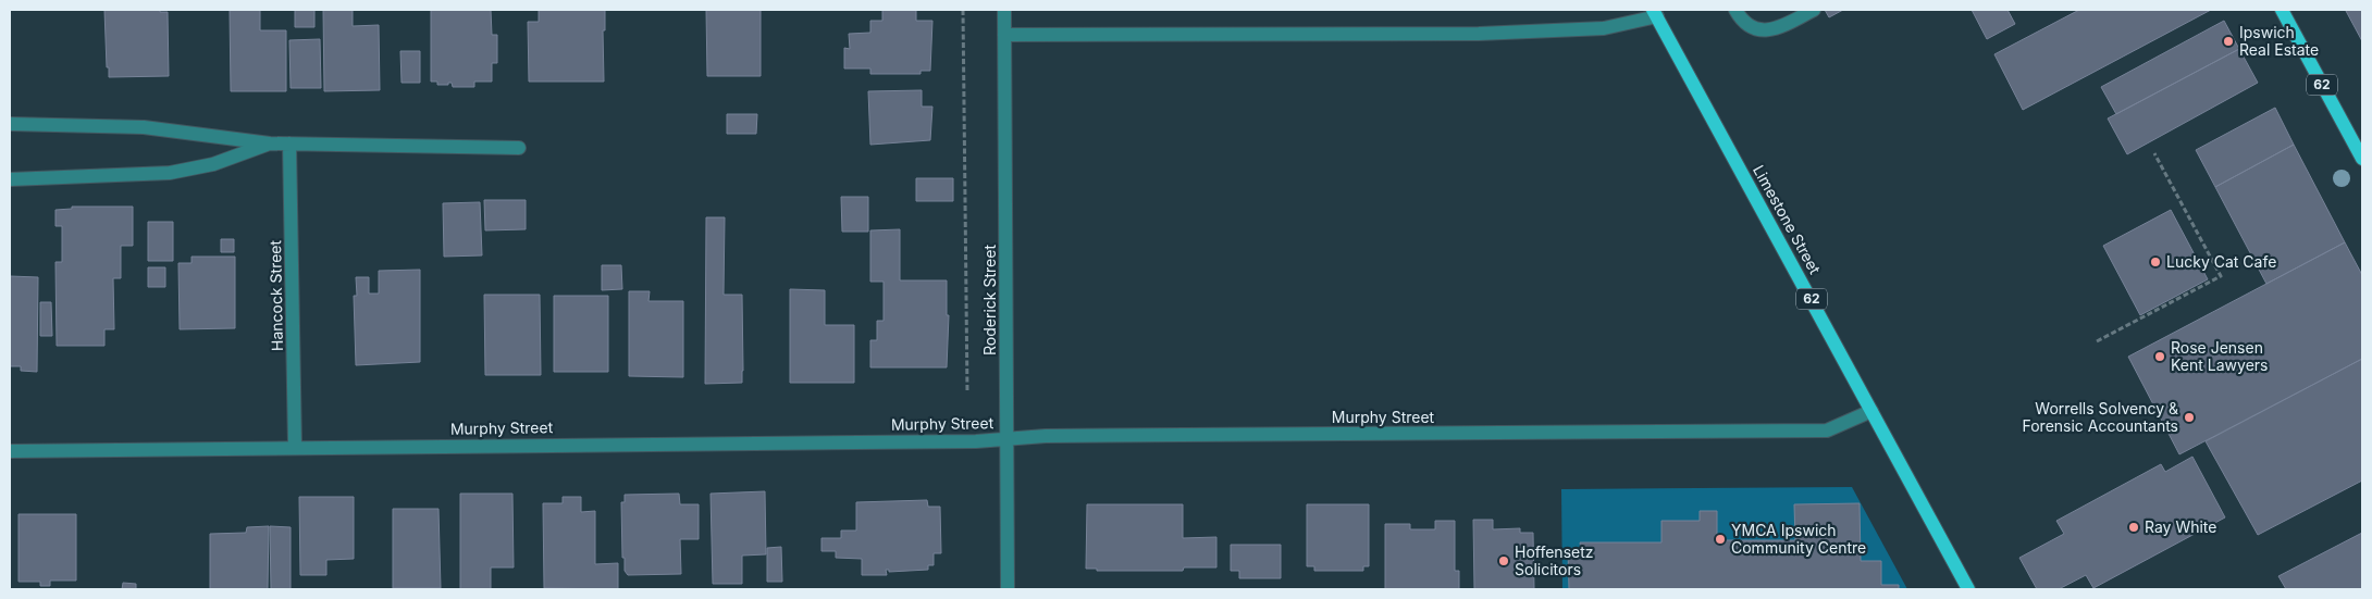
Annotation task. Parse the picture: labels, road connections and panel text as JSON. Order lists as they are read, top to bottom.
{
  "streets": {
    "main road": ["62", "Limestone Street"],
    "street": ["Hancock Street", "Roderick Street", "Murphy Street"]
  },
  "crossings": [
    ["Limestone Street", "Murphy Street"],
    ["Hancock Street", "Murphy Street"],
    ["Roderick Street", "Murphy Street"]
  ],
  "places": [
    "Ipswich Real Estate",
    "Lucky Cat Cafe",
    "Rose Jensen Kent Lawyers",
    "Worrells Solvency & Forensic Accountants",
    "Ray White",
    "YMCA Ipswich Community Centre",
    "Hoffensetz Solicitors"
  ]
}
